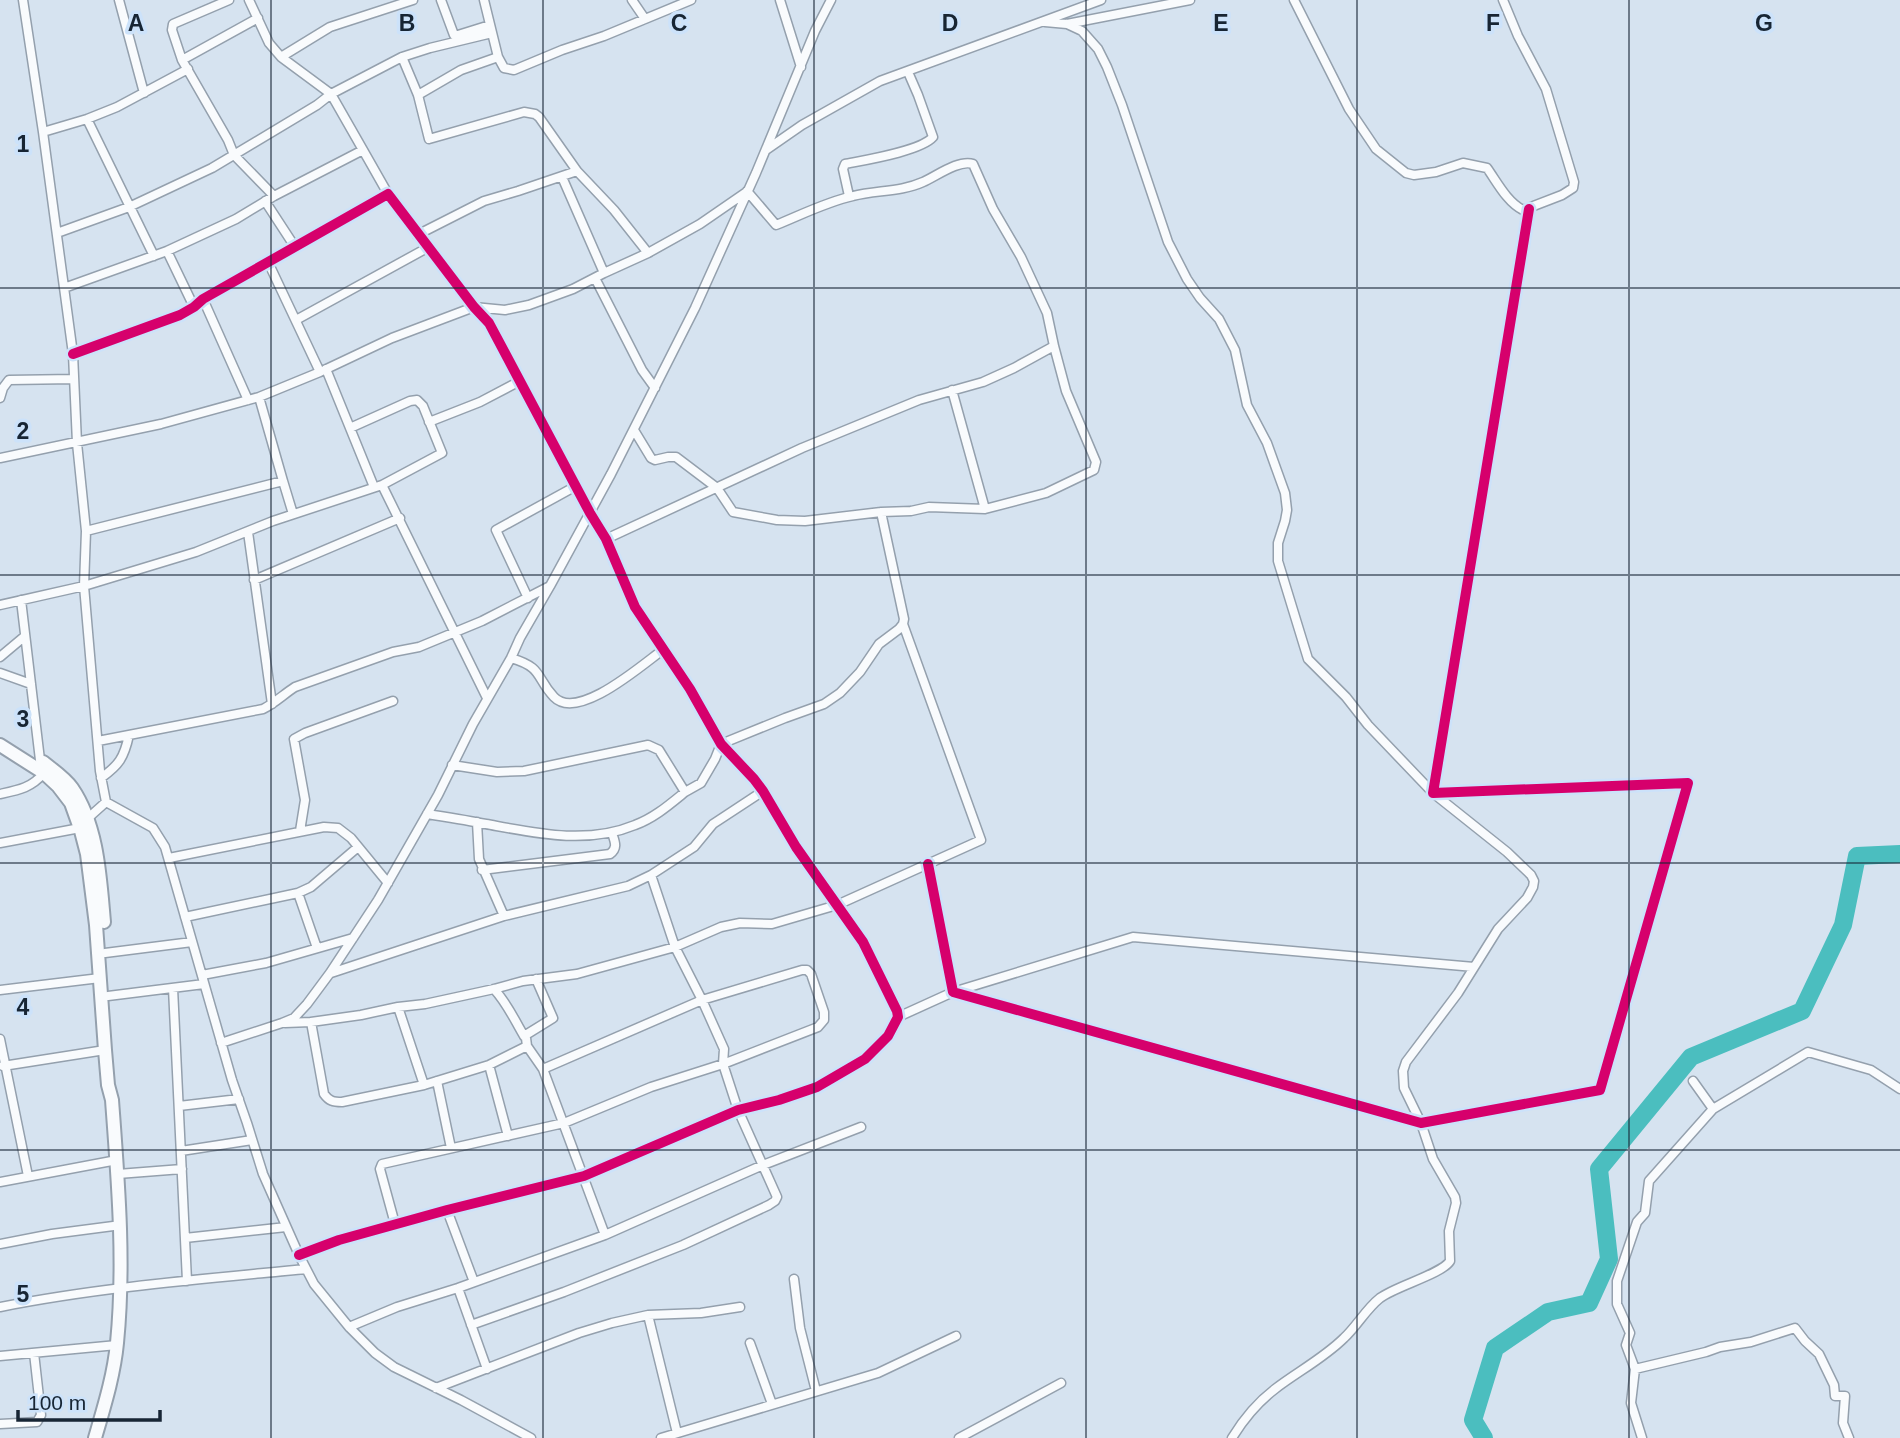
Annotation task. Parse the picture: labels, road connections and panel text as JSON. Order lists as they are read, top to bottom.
{
  "scale_bar": "100 m",
  "grid": {
    "columns": [
      "A",
      "B",
      "C",
      "D",
      "E",
      "F",
      "G"
    ],
    "rows": [
      "1",
      "2",
      "3",
      "4",
      "5"
    ]
  }
}
